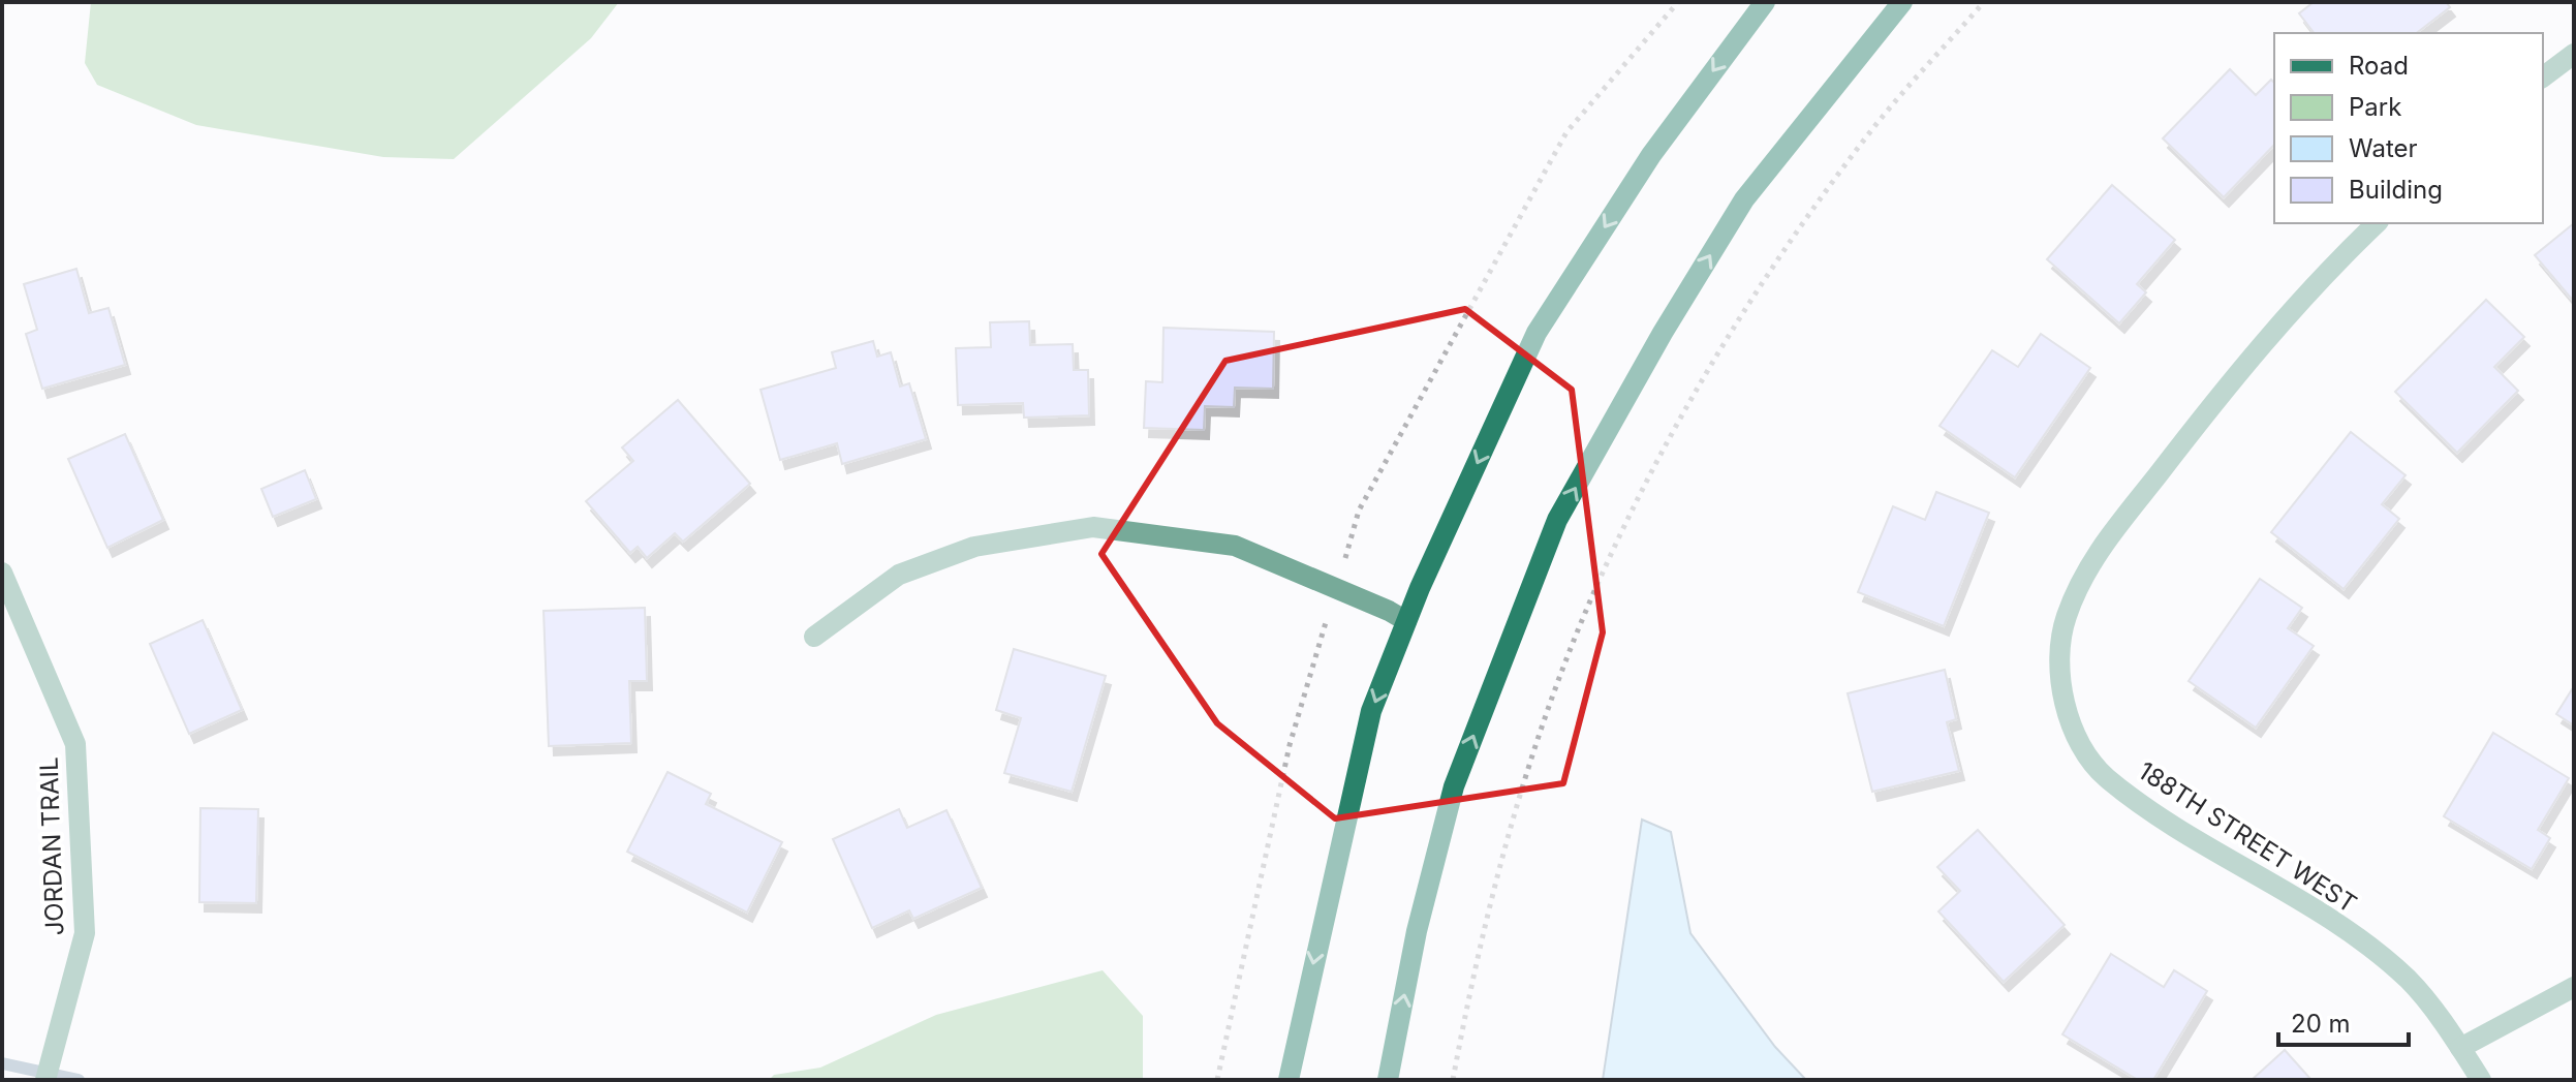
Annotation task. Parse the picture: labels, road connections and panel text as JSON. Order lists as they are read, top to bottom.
{
  "streets": {
    "street": ["188TH STREET WEST", "JORDAN TRAIL"]
  },
  "legend": [
    "Road",
    "Park",
    "Water",
    "Building"
  ],
  "scale_bar": "20 m"
}
